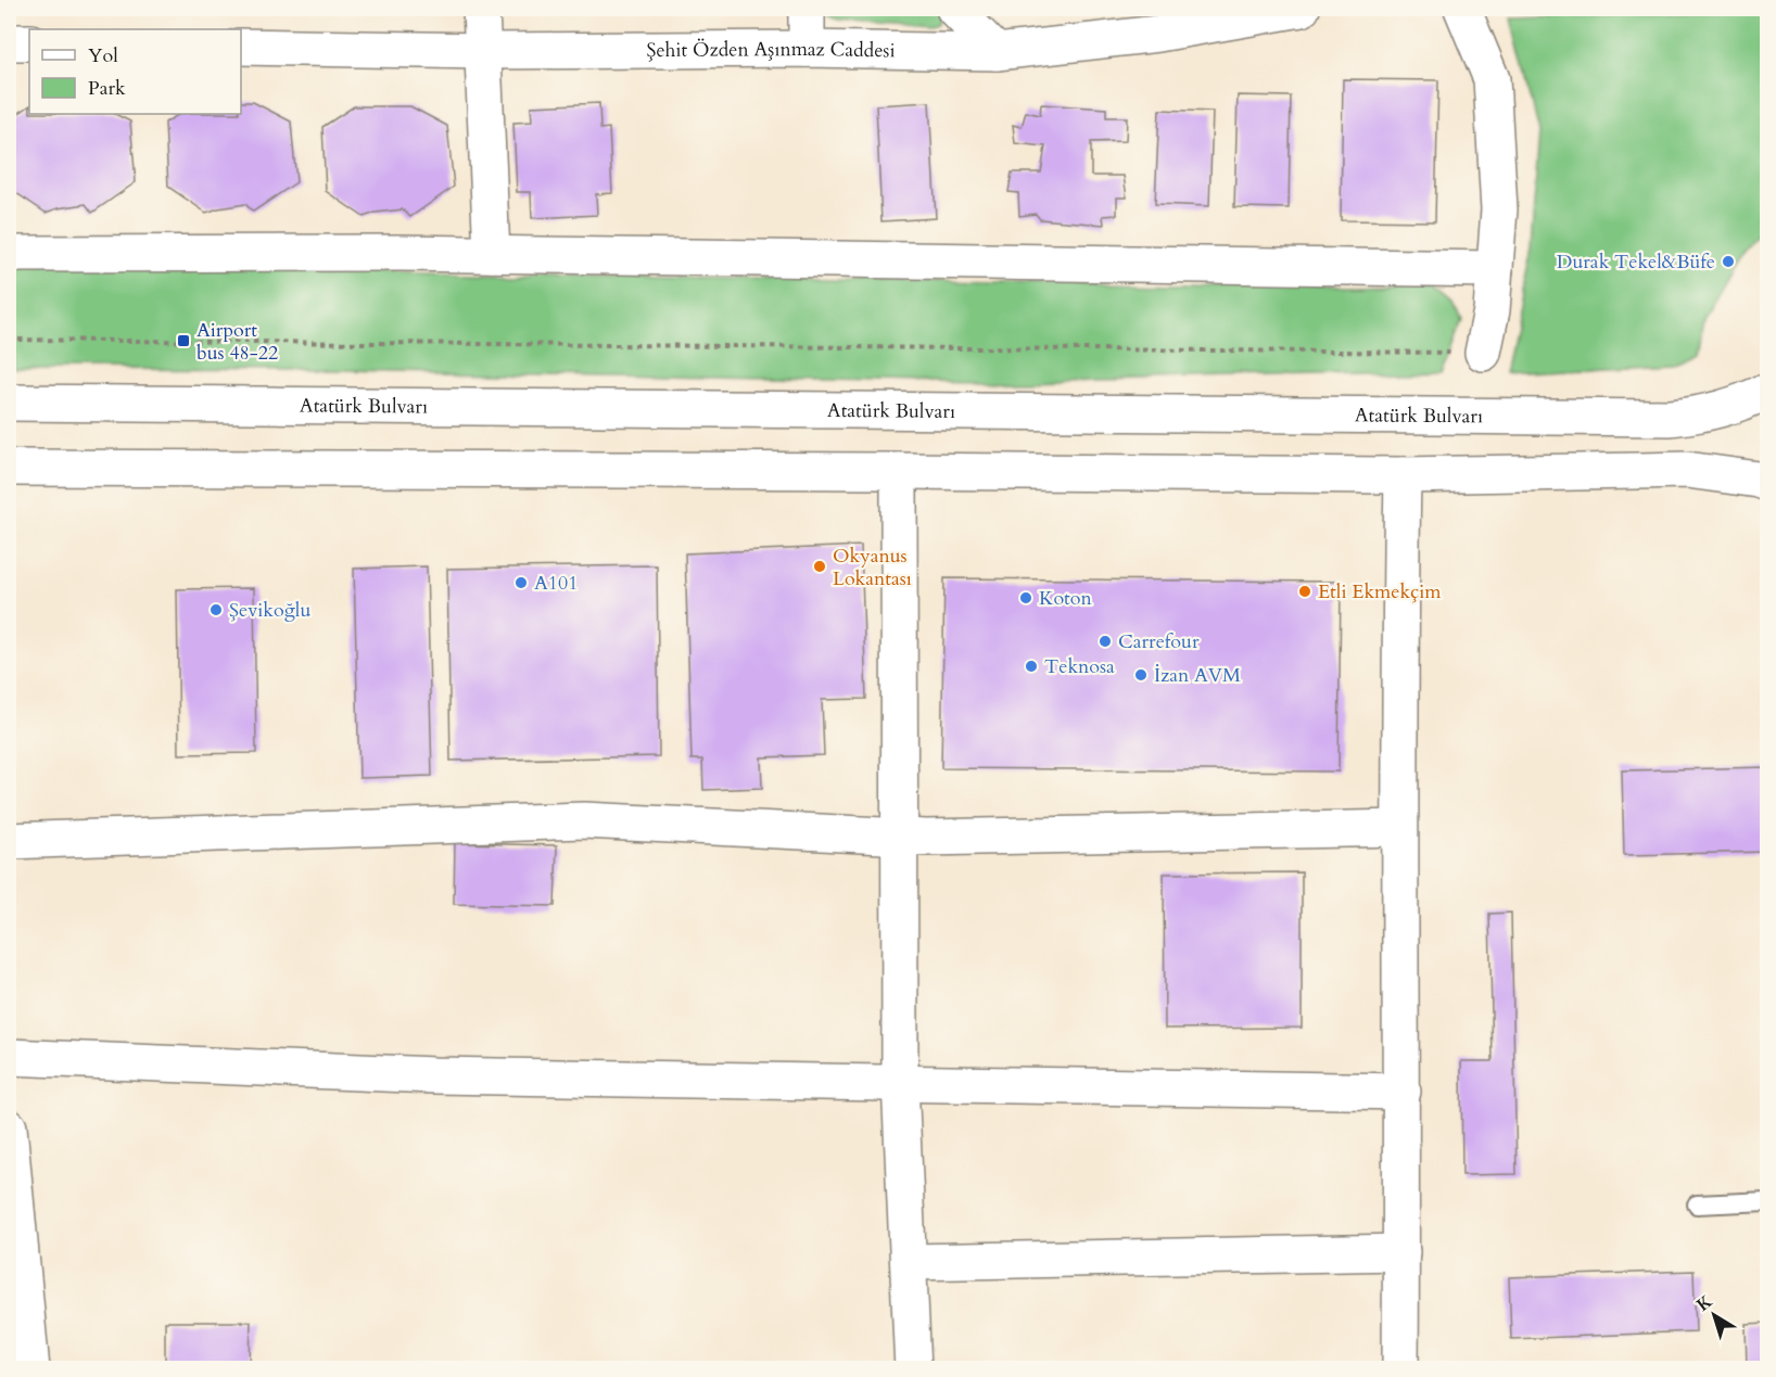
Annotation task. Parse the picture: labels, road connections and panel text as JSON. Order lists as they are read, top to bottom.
{
  "streets": {
    "street": ["Şehit Özden Aşınmaz Caddesi", "Atatürk Bulvarı"]
  },
  "places": {
    "other": [
      "Durak Tekel&Büfe",
      "Okyanus Lokantası",
      "A101",
      "Etli Ekmekçim",
      "Koton",
      "Şevikoğlu",
      "Carrefour",
      "Teknosa",
      "İzan AVM"
    ],
    "transit": ["Airport bus 48-22"]
  },
  "legend": ["Yol", "Park"],
  "north": "top left"
}
